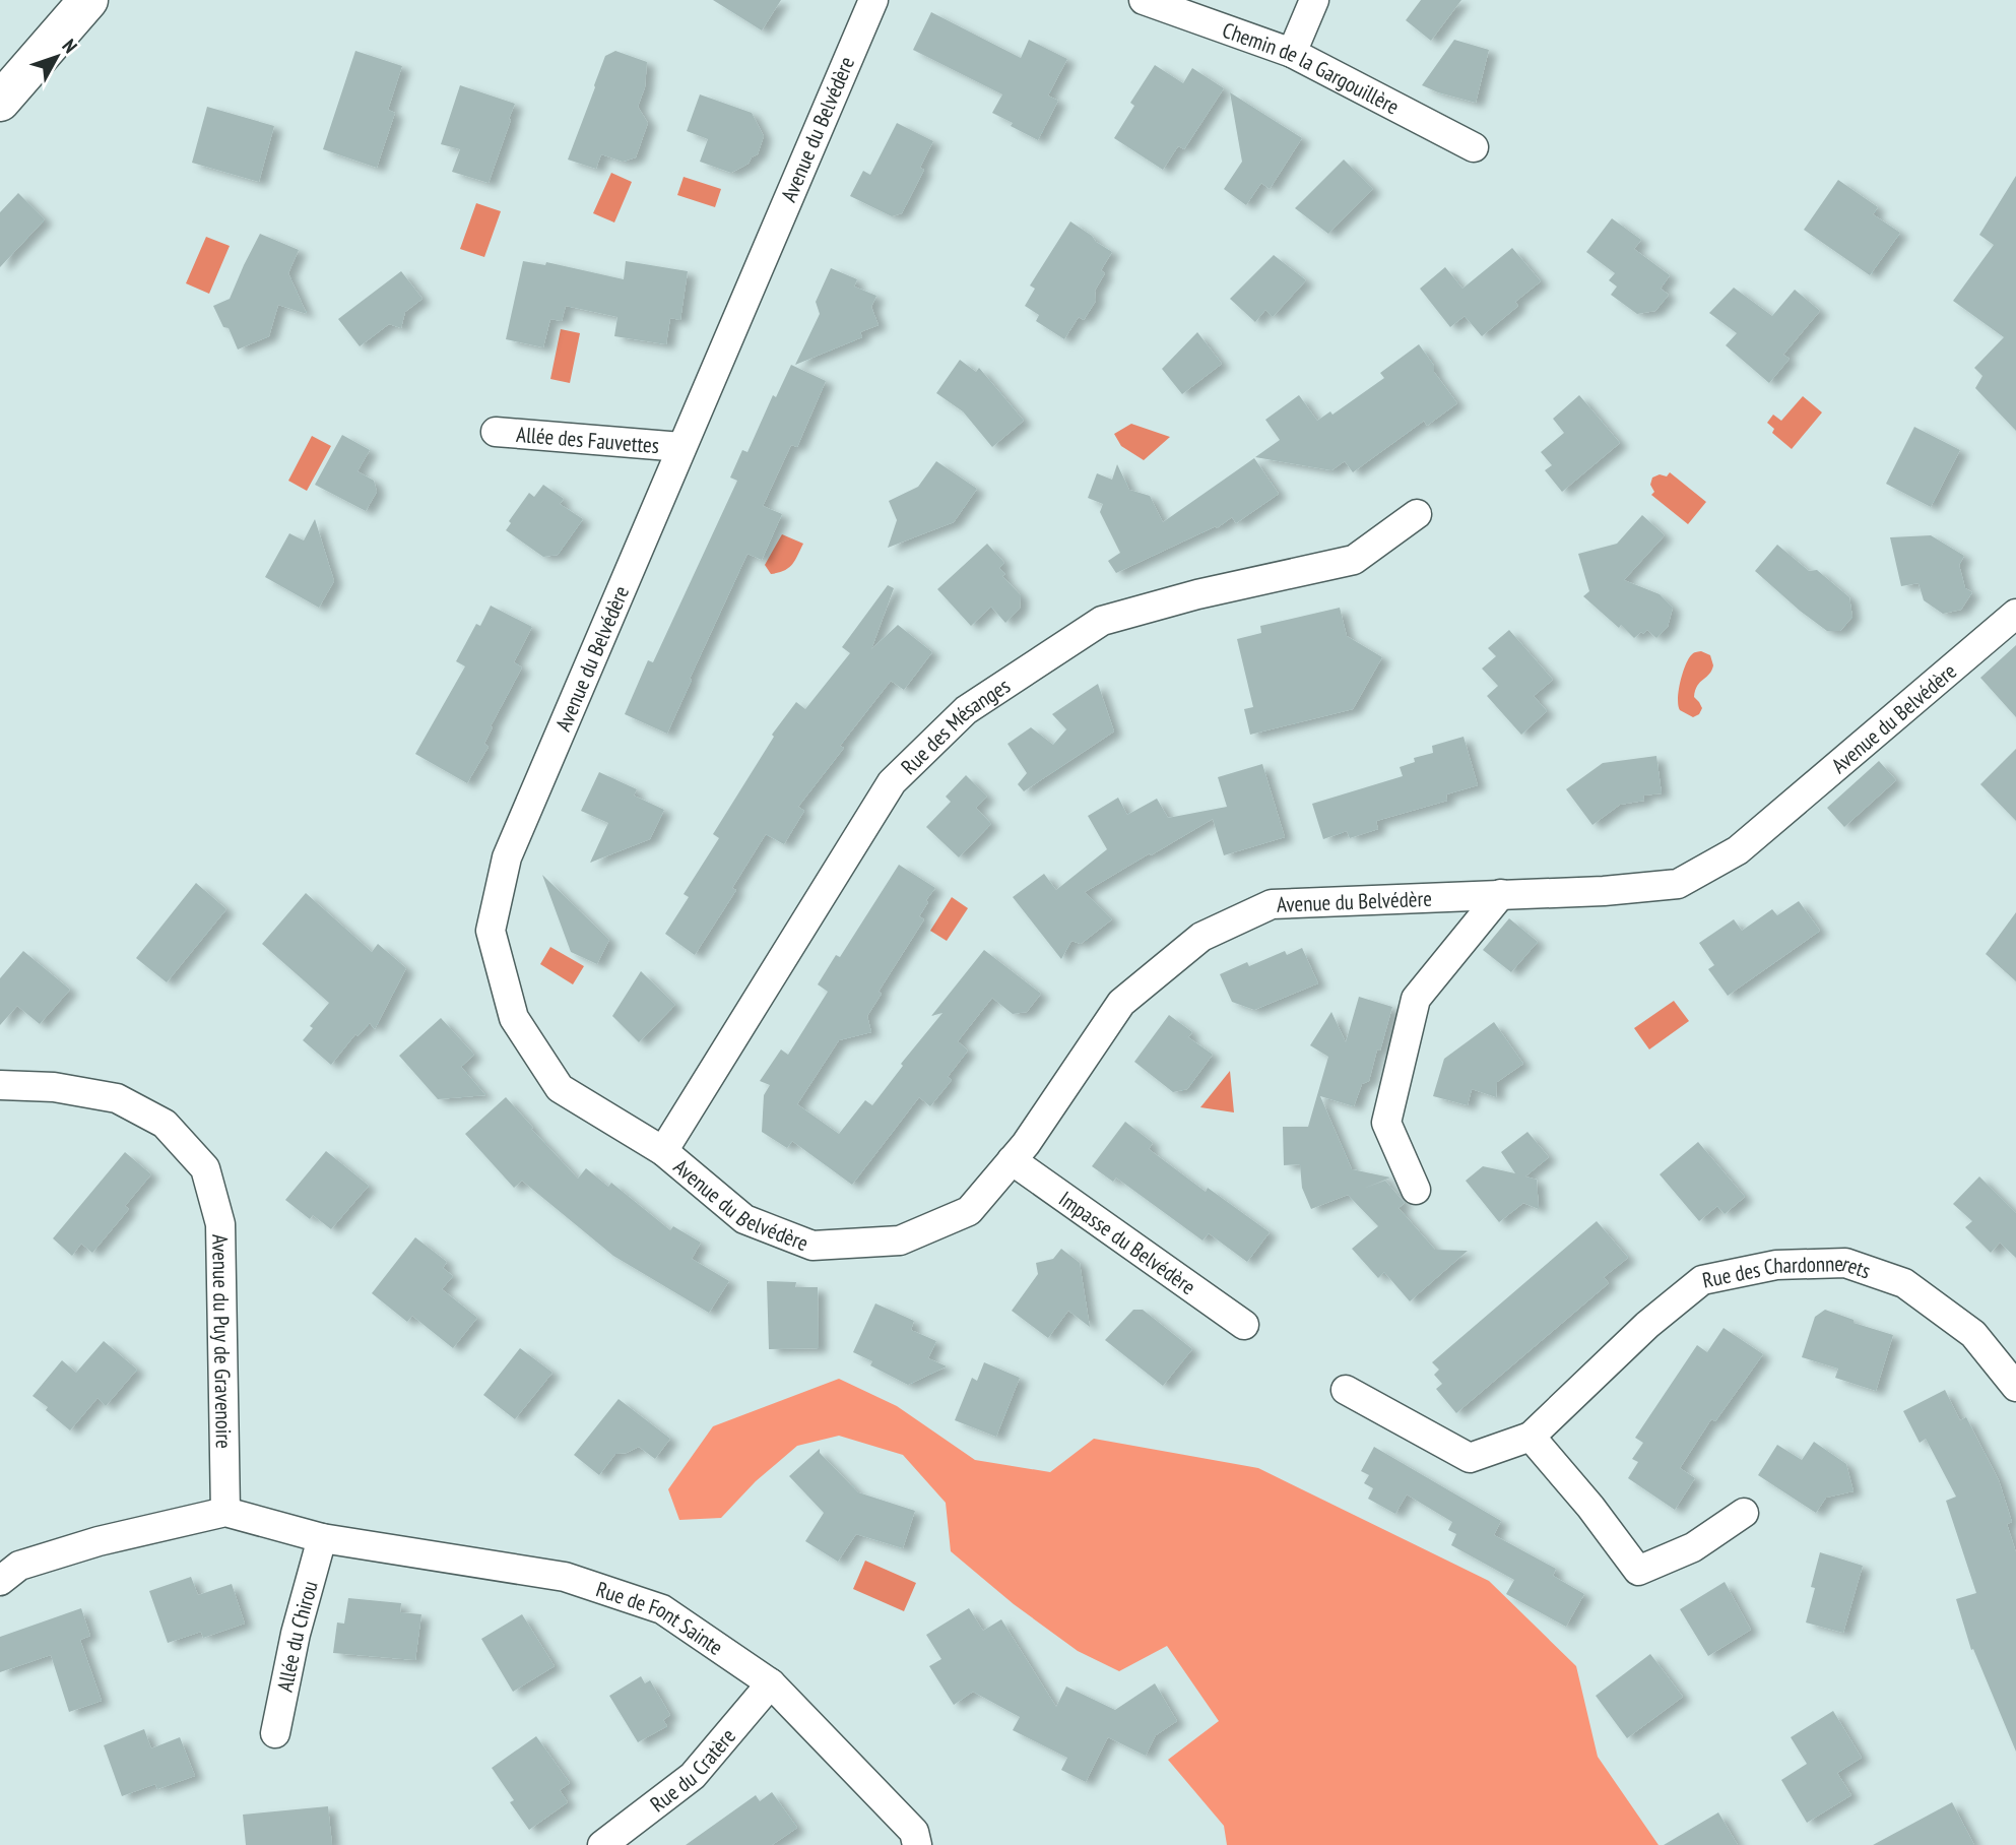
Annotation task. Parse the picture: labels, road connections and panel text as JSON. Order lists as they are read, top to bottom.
{
  "streets": {
    "street": [
      "Chemin de la Gargouillère",
      "Avenue du Belvédère",
      "Allée des Fauvettes",
      "Rue des Mésanges",
      "Impasse du Belvédère",
      "Rue des Chardonnerets",
      "Avenue du Puy de Gravenoire",
      "Rue de Font Sainte",
      "Allée du Chirou",
      "Rue du Cratère"
    ]
  },
  "crossings": [
    ["Avenue du Belvédère", "Allée des Fauvettes"],
    ["Avenue du Belvédère", "Rue des Mésanges"],
    ["Avenue du Belvédère", "Impasse du Belvédère"],
    ["Avenue du Puy de Gravenoire", "Rue de Font Sainte"],
    ["Rue de Font Sainte", "Allée du Chirou"],
    ["Rue de Font Sainte", "Rue du Cratère"]
  ],
  "north": "top right"
}
